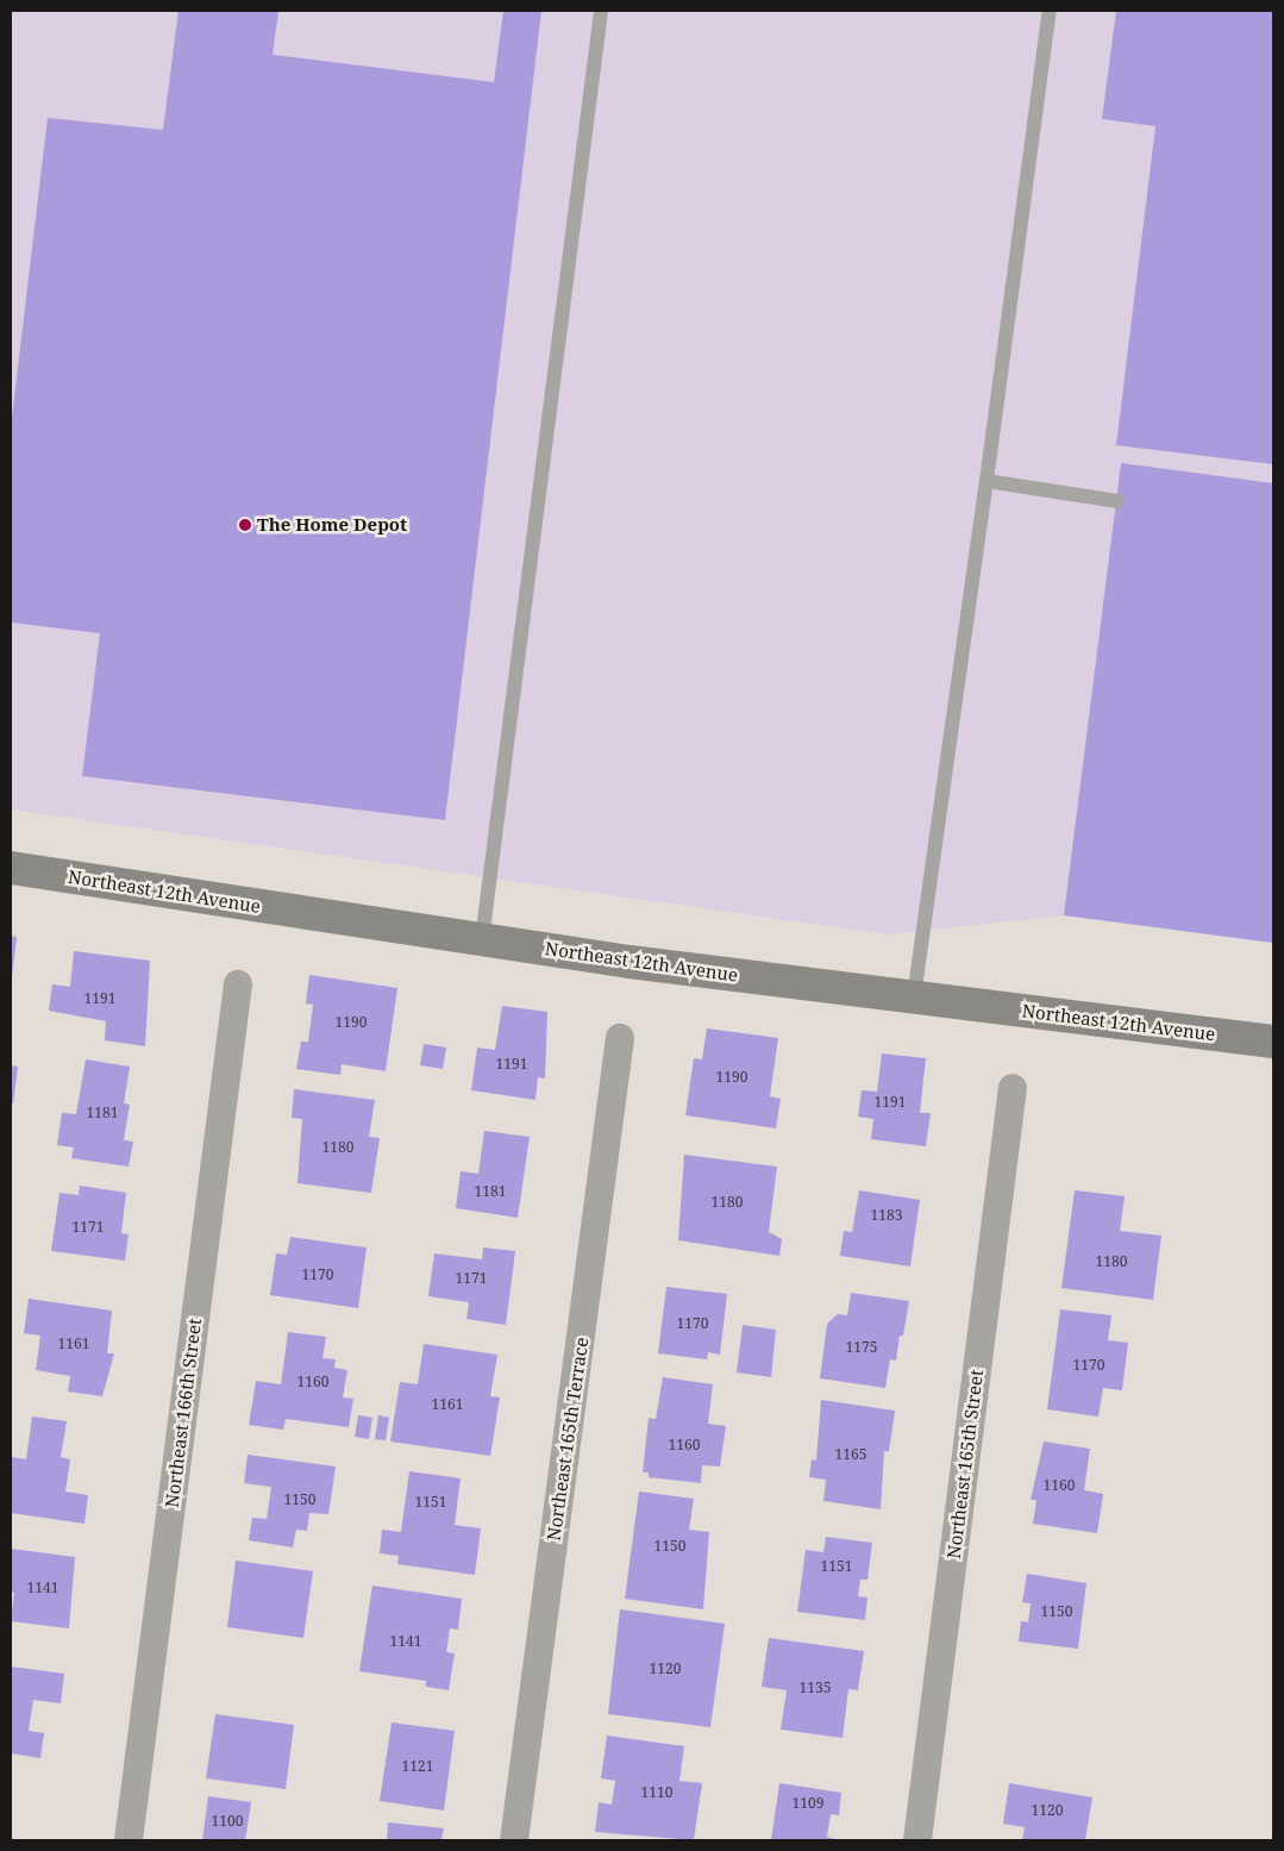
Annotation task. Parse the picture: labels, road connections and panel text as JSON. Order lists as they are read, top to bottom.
{
  "streets": {
    "street": [
      "Northeast 12th Avenue",
      "Northeast 166th Street",
      "Northeast 165th Terrace",
      "Northeast 165th Street"
    ]
  },
  "places": ["The Home Depot"],
  "house_numbers": [
    "1191",
    "1190",
    "1191",
    "1190",
    "1191",
    "1181",
    "1180",
    "1181",
    "1180",
    "1183",
    "1171",
    "1180",
    "1170",
    "1171",
    "1170",
    "1161",
    "1175",
    "1170",
    "1160",
    "1161",
    "1160",
    "1165",
    "1160",
    "1150",
    "1151",
    "1150",
    "1151",
    "1141",
    "1150",
    "1141",
    "1120",
    "1135",
    "1121",
    "1110",
    "1109",
    "1120",
    "1100"
  ]
}
